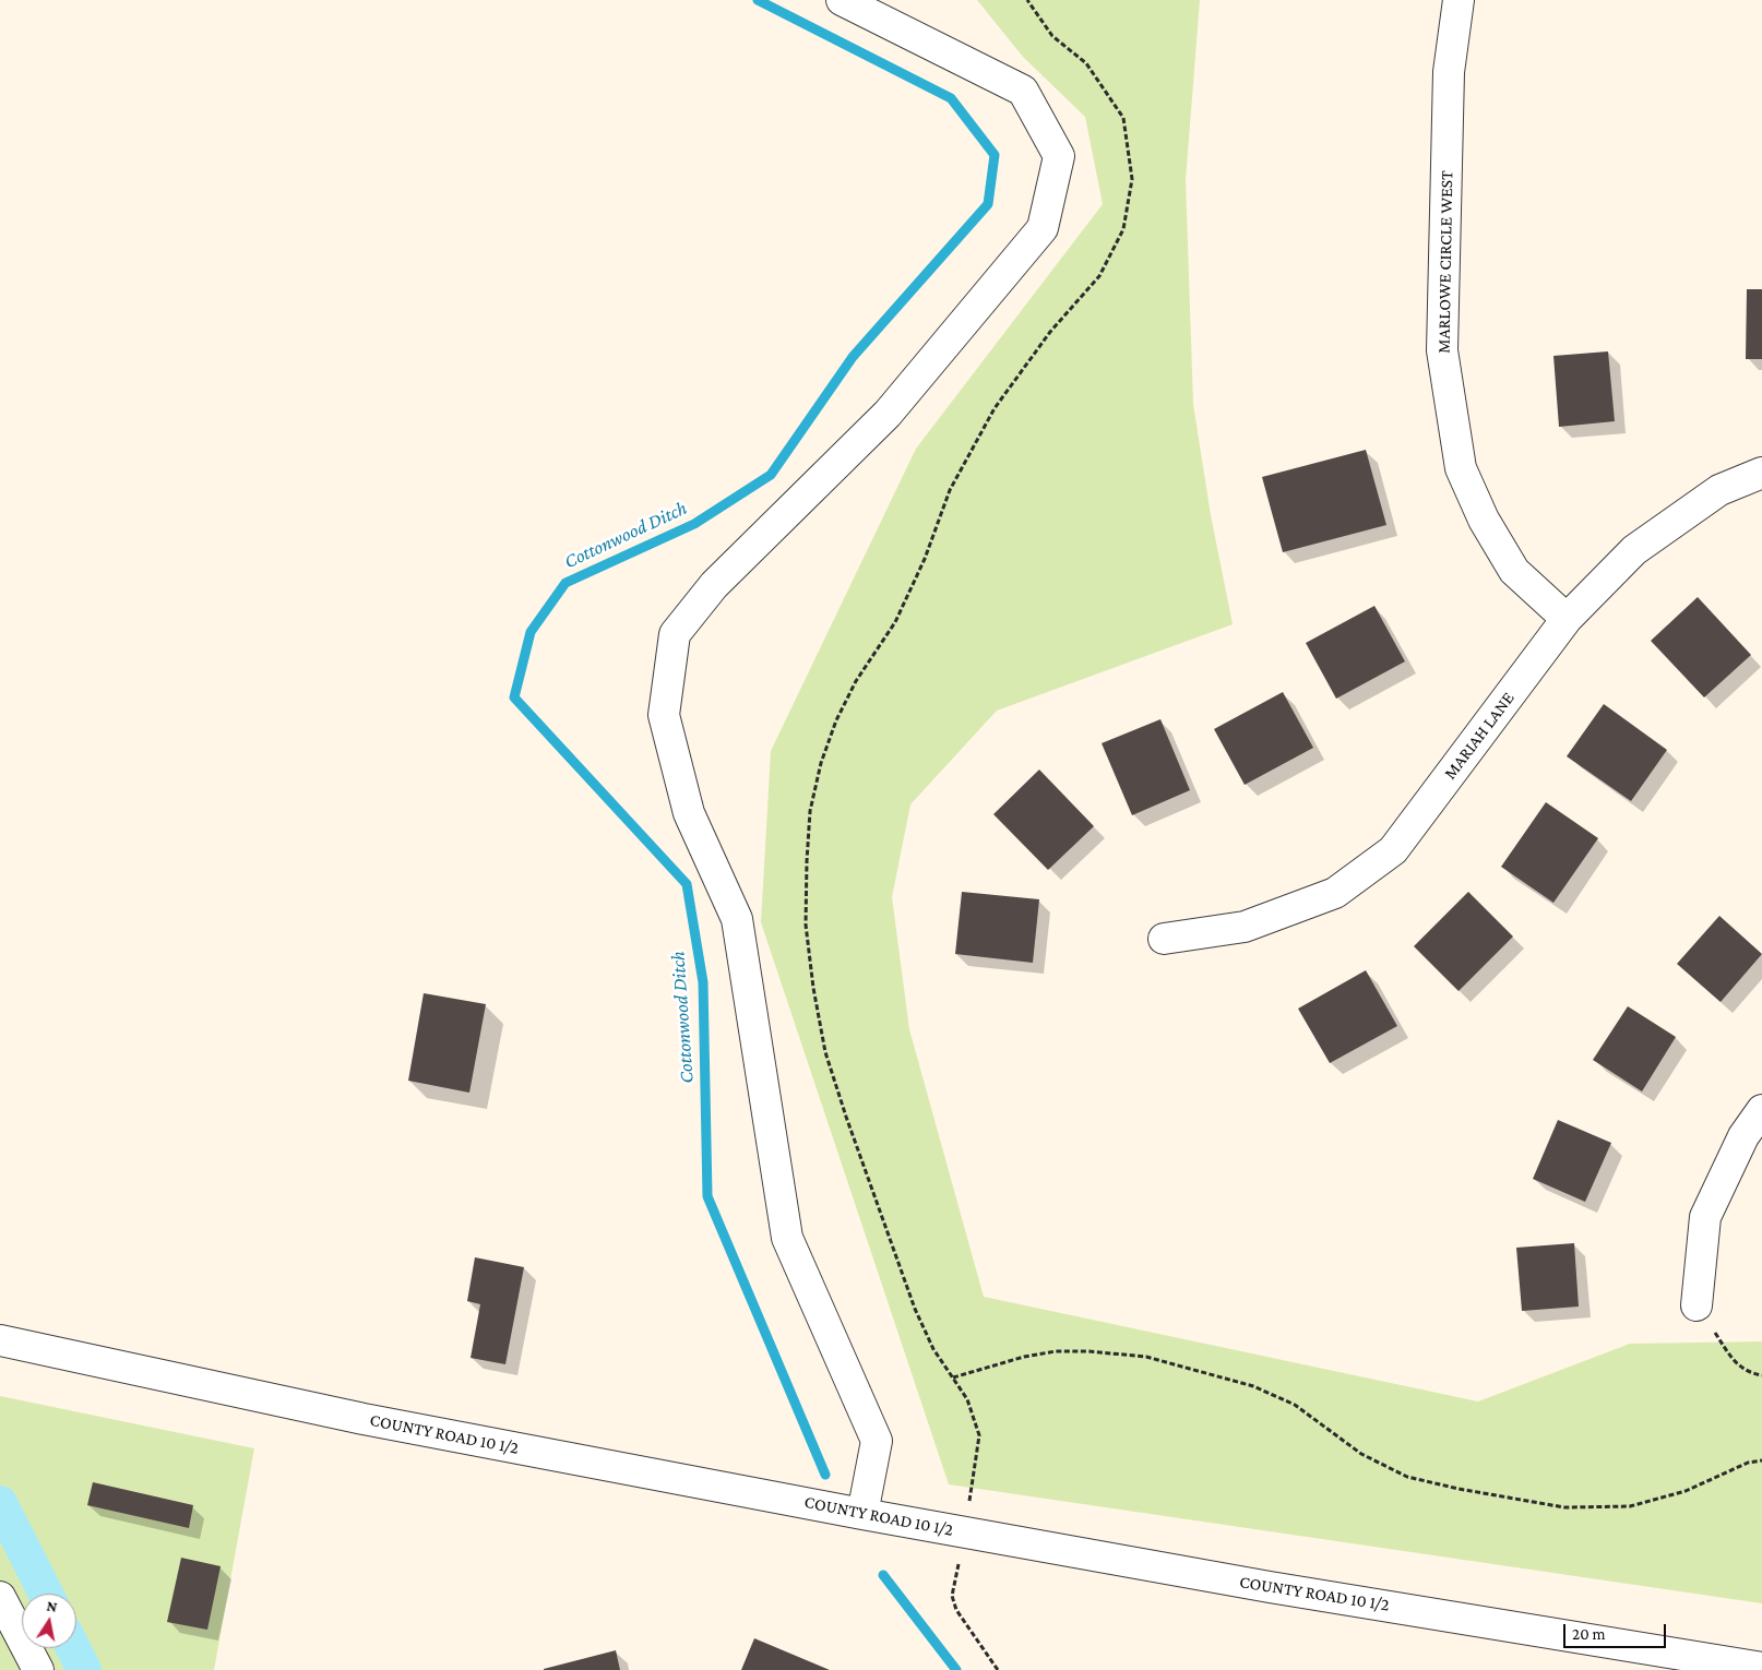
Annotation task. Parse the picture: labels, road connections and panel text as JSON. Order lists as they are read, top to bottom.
{
  "streets": {
    "street": ["MARLOWE CIRCLE WEST", "MARIAH LANE", "COUNTY ROAD 10 1/2"]
  },
  "crossings": [
    ["MARLOWE CIRCLE WEST", "MARIAH LANE"]
  ],
  "water": ["Cottonwood Ditch"],
  "scale_bar": "20 m",
  "north": "top"
}
